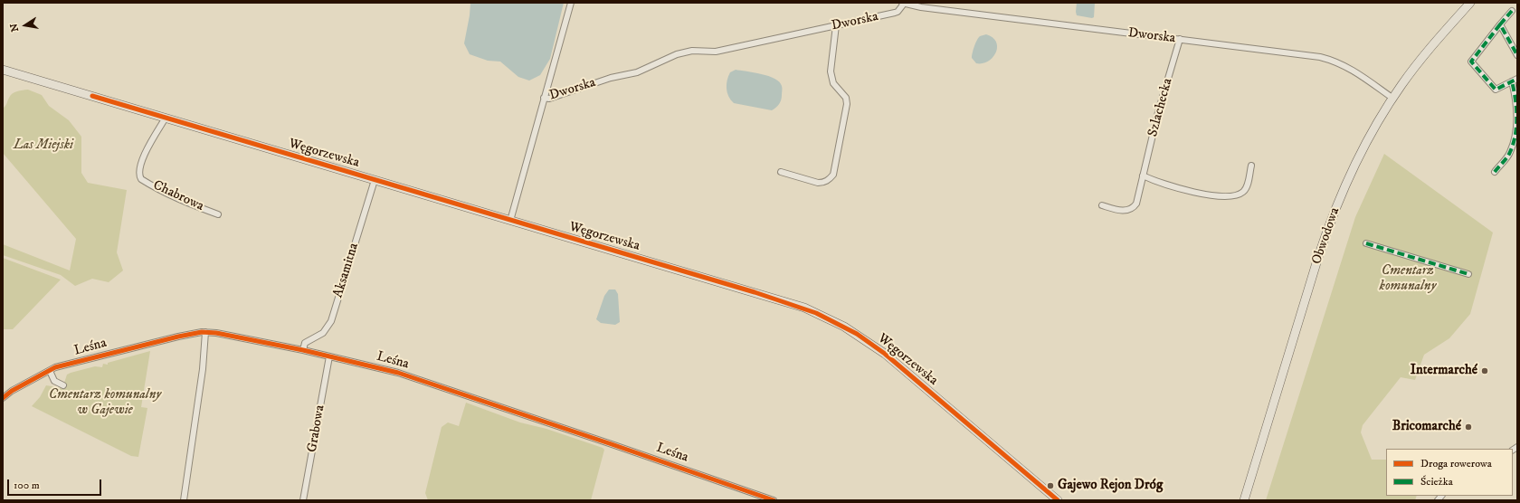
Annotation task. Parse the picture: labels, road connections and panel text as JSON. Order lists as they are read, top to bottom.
{
  "streets": {
    "main road": ["Węgorzewska", "Obwodowa"],
    "street": [
      "Dworska",
      "Szlachecka",
      "Chabrowa",
      "Aksamitna",
      "Leśna",
      "Grabowa"
    ]
  },
  "crossings": [
    ["Dworska", "Szlachecka"],
    ["Dworska", "Węgorzewska"],
    ["Dworska", "Obwodowa"],
    ["Węgorzewska", "Chabrowa"],
    ["Węgorzewska", "Aksamitna"],
    ["Aksamitna", "Leśna"],
    ["Leśna", "Grabowa"]
  ],
  "parks": ["Las Miejski", "Cmentarz komunalny", "Cmentarz komunalny w Gajewie"],
  "places": ["Intermarché", "Bricomarché", "Gajewo Rejon Dróg"],
  "legend": ["Droga rowerowa", "Ścieżka"],
  "scale_bar": "100 m",
  "north": "left"
}
